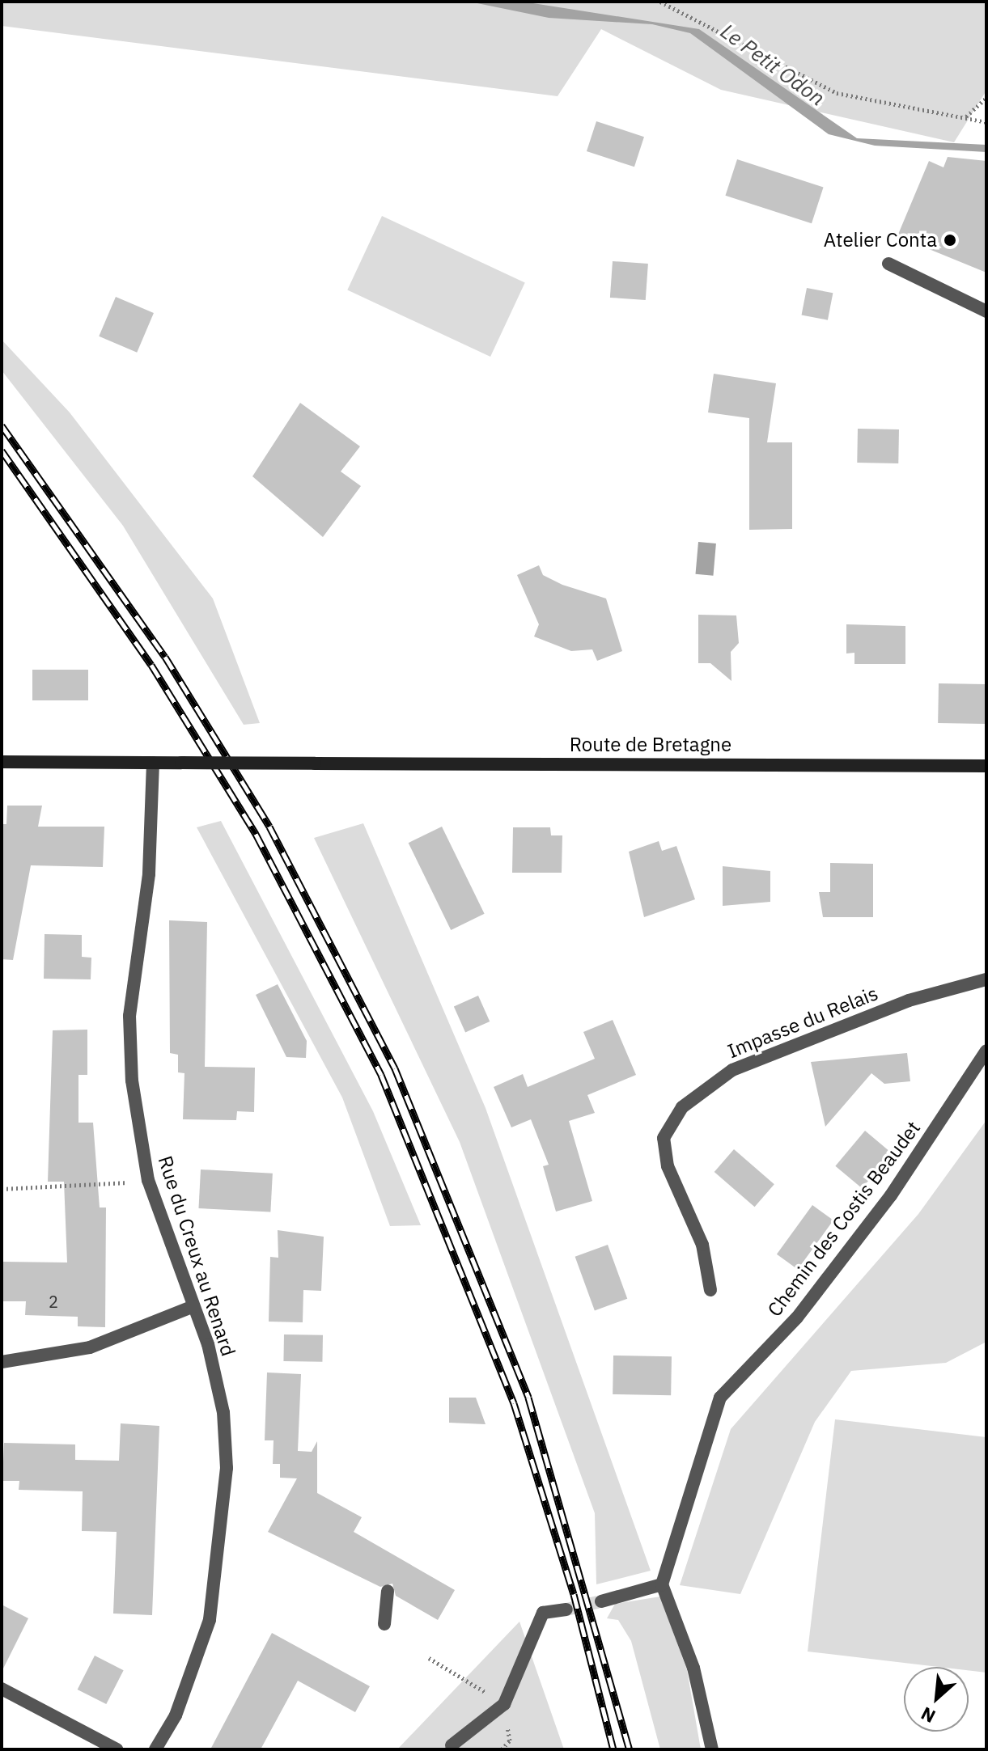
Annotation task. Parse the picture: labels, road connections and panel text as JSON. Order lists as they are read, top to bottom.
{
  "streets": {
    "main road": ["Route de Bretagne"],
    "street": ["Impasse du Relais", "Chemin des Costis Beaudet", "Rue du Creux au Renard"]
  },
  "crossings": [
    ["Route de Bretagne", "Rue du Creux au Renard"]
  ],
  "water": ["Le Petit Odon"],
  "places": ["Atelier Conta"],
  "house_numbers": ["2"],
  "north": "bottom left"
}
